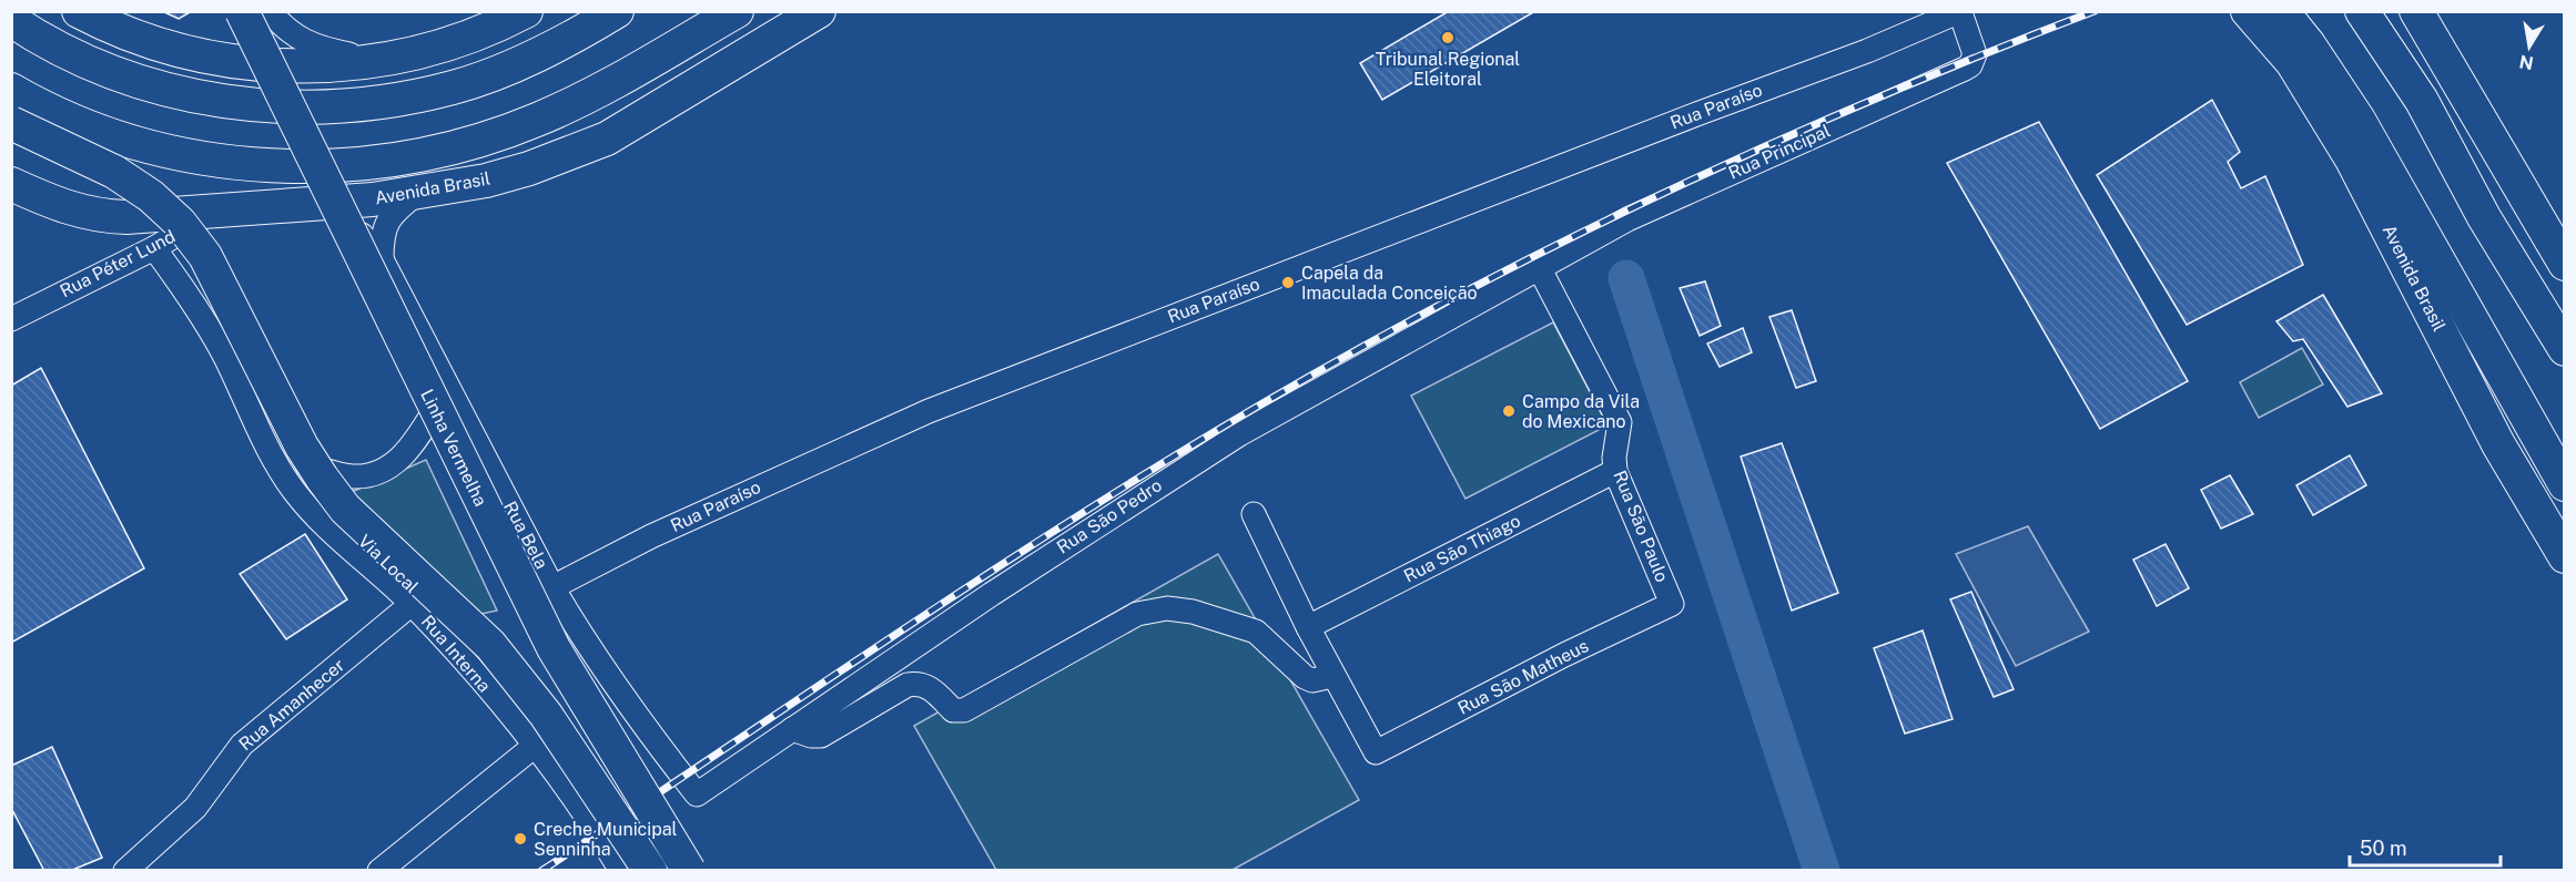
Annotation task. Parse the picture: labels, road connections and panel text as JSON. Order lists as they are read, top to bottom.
{
  "streets": {
    "highway": ["Avenida Brasil", "Linha Vermelha"],
    "street": [
      "Rua Paraíso",
      "Rua Principal",
      "Rua Péter Lund",
      "Rua São Pedro",
      "Rua São Paulo",
      "Rua Bela",
      "Rua São Thiago",
      "Via Local",
      "Rua Interna",
      "Rua São Matheus",
      "Rua Amanhecer"
    ]
  },
  "crossings": [
    ["Rua Paraíso", "Rua Principal"],
    ["Rua Paraíso", "Rua Bela"],
    ["Rua Principal", "Rua São Pedro"],
    ["Rua Principal", "Rua São Paulo"],
    ["Avenida Brasil", "Rua Péter Lund"],
    ["Avenida Brasil", "Rua Bela"],
    ["Rua Péter Lund", "Via Local"],
    ["Rua Péter Lund", "Rua Interna"],
    ["Rua São Pedro", "Rua São Paulo"],
    ["Rua São Pedro", "Rua Bela"],
    ["Rua São Paulo", "Rua São Thiago"],
    ["Rua São Paulo", "Rua São Matheus"],
    ["Via Local", "Rua Interna"],
    ["Rua Interna", "Rua Amanhecer"]
  ],
  "places": [
    "Tribunal Regional Eleitoral",
    "Capela da Imaculada Conceição",
    "Campo da Vila do Mexicano",
    "Creche Municipal Senninha"
  ],
  "scale_bar": "50 m",
  "north": "bottom"
}
